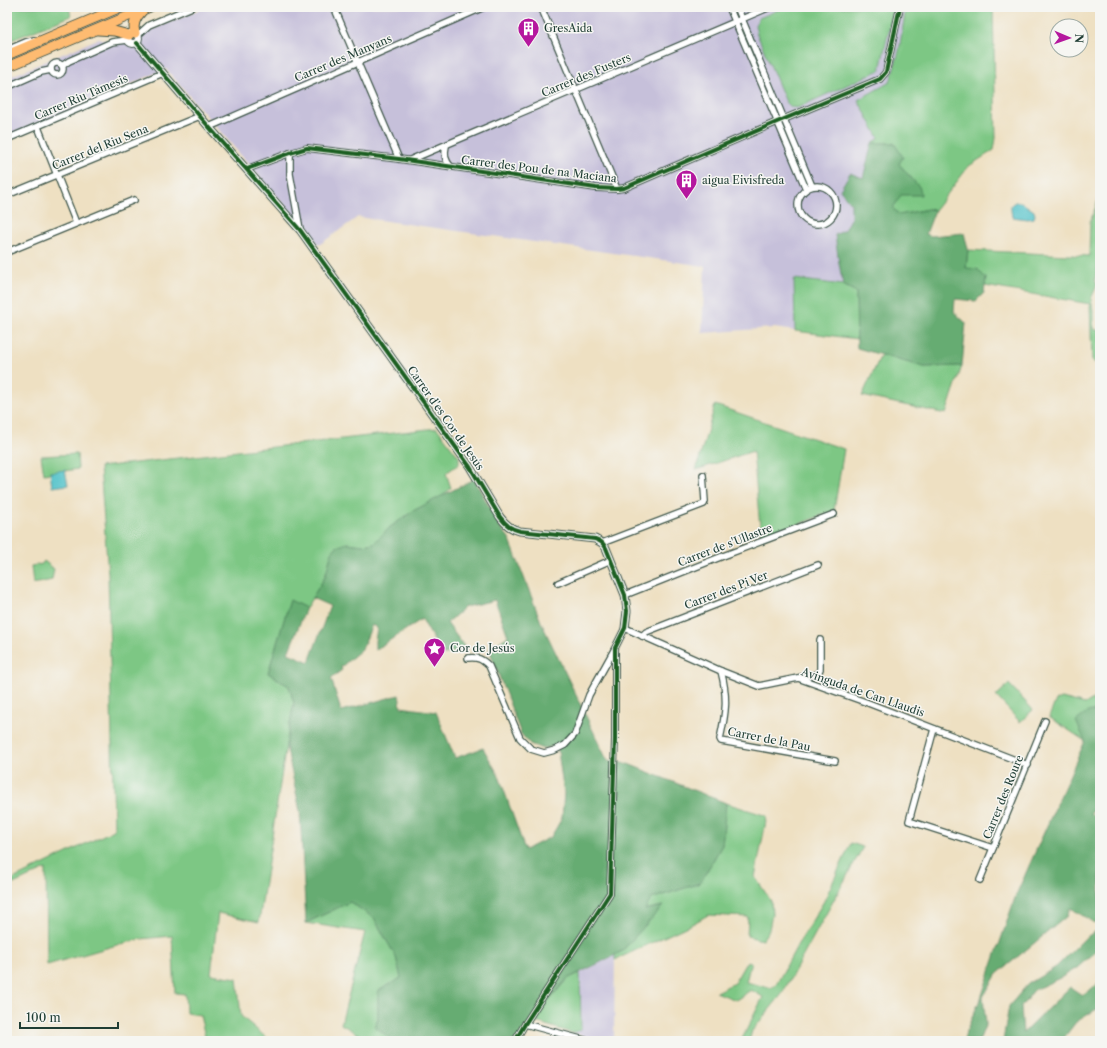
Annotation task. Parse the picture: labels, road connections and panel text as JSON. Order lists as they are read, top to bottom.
{
  "streets": {
    "street": [
      "Carrer des Manyans",
      "Carrer des Fusters",
      "Carrer Riu Támesis",
      "Carrer del Riu Sena",
      "Carrer des Pou de na Maciana",
      "Carrer d'es Cor de Jesús",
      "Carrer de s'Ullastre",
      "Carrer des Pi Ver",
      "Avinguda de Can Llaudis",
      "Carrer de la Pau",
      "Carrer des Roure"
    ]
  },
  "crossings": [
    ["Carrer des Manyans", "Carrer d'es Cor de Jesús"],
    ["Carrer des Fusters", "Carrer des Pou de na Maciana"],
    ["Carrer Riu Támesis", "Carrer d'es Cor de Jesús"],
    ["Carrer del Riu Sena", "Carrer d'es Cor de Jesús"],
    ["Carrer des Pou de na Maciana", "Carrer d'es Cor de Jesús"],
    ["Carrer des Pi Ver", "Avinguda de Can Llaudis"],
    ["Avinguda de Can Llaudis", "Carrer de la Pau"],
    ["Avinguda de Can Llaudis", "Carrer des Roure"]
  ],
  "places": {
    "building": ["GresAida", "aigua Eivisfreda"],
    "place": ["Cor de Jesús"]
  },
  "scale_bar": "100 m",
  "north": "right"
}
